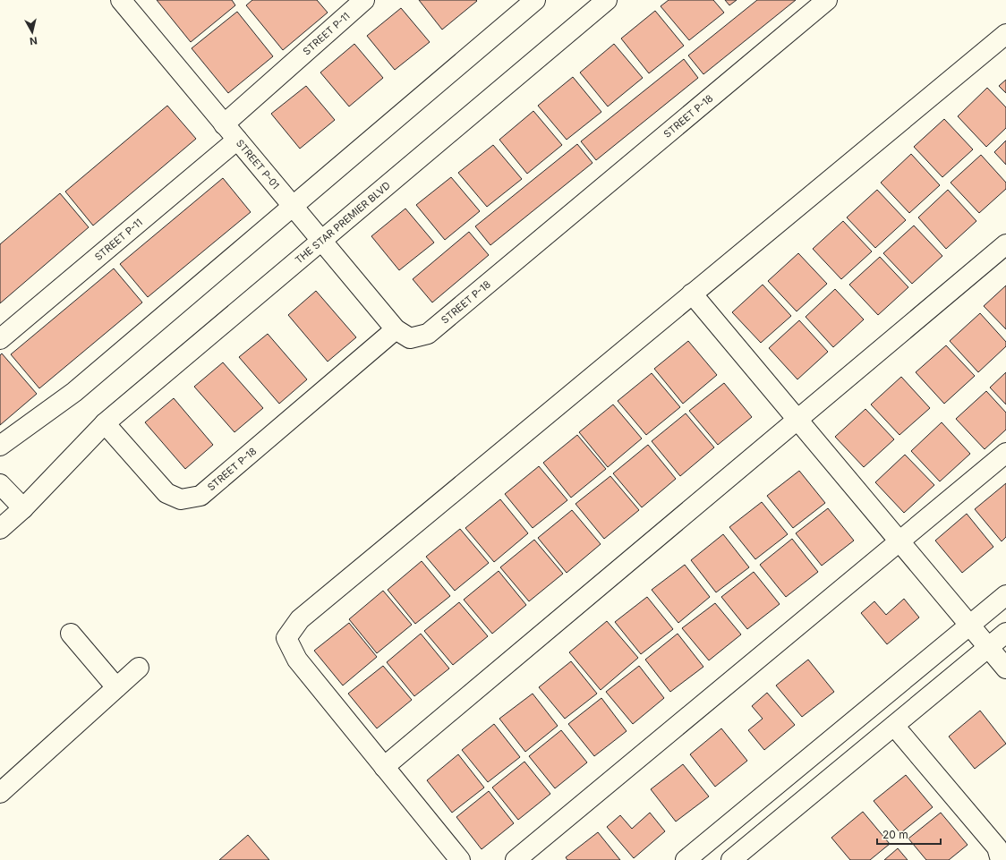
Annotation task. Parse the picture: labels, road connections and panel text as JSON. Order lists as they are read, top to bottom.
{
  "streets": {
    "street": [
      "STREET P-11",
      "STREET P-18",
      "STREET P-01",
      "THE STAR PREMIER BLVD"
    ]
  },
  "crossings": [
    ["STREET P-11", "STREET P-01"],
    ["STREET P-18", "STREET P-01"],
    ["STREET P-18", "THE STAR PREMIER BLVD"],
    ["STREET P-01", "THE STAR PREMIER BLVD"]
  ],
  "scale_bar": "20 m",
  "north": "bottom"
}
